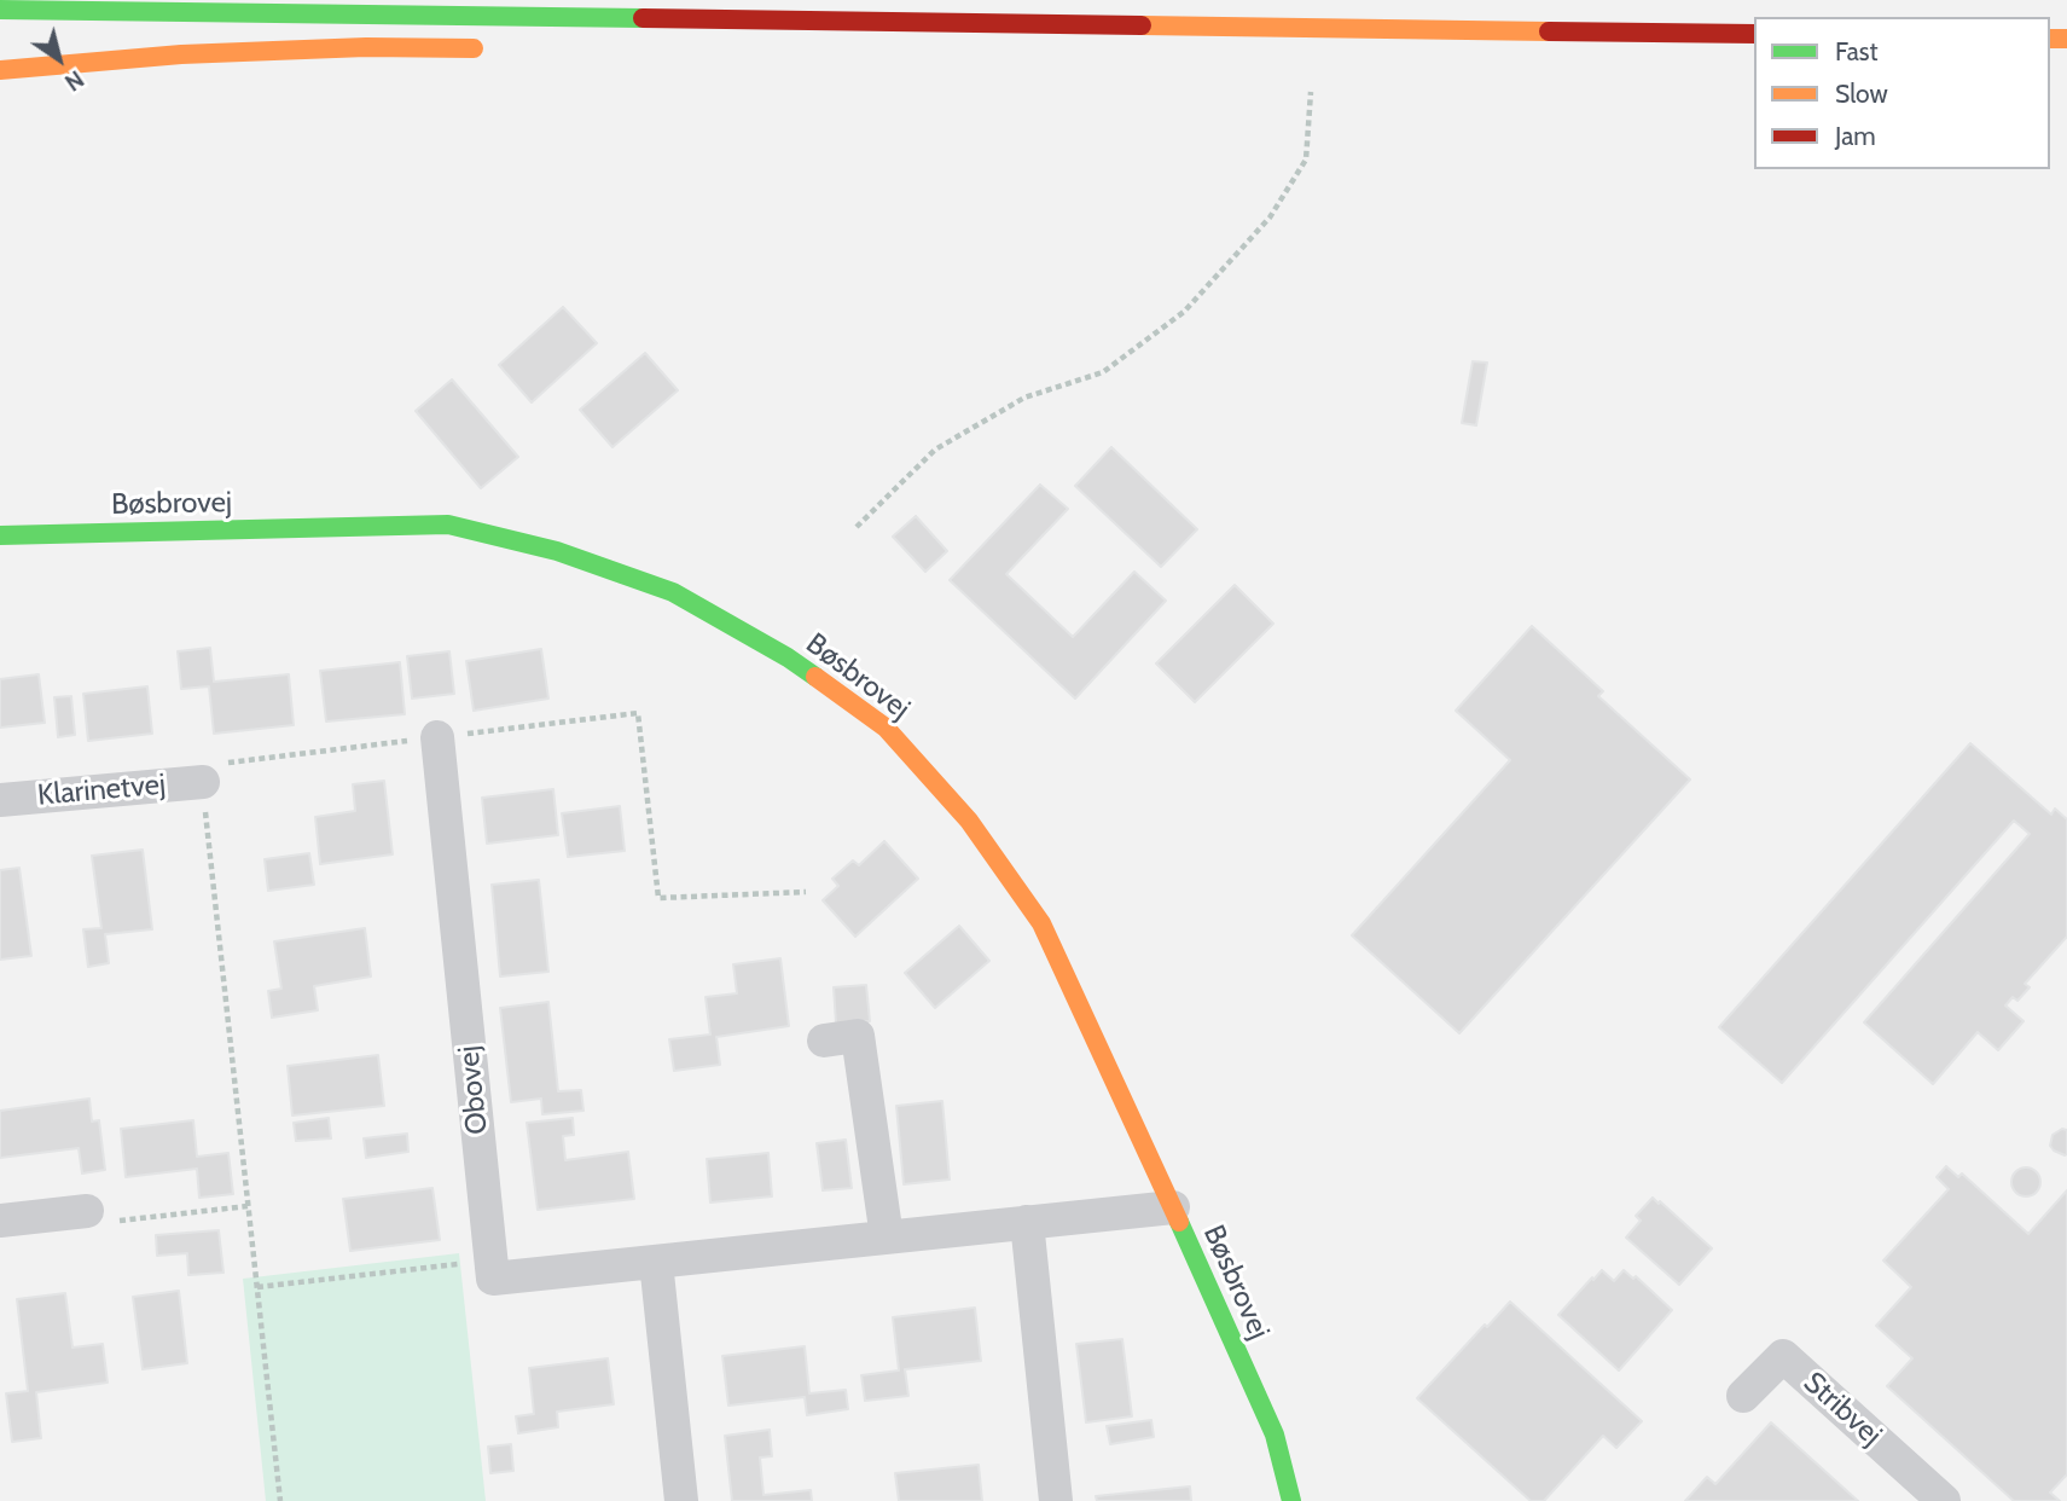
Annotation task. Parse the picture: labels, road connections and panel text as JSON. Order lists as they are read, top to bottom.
{
  "streets": {
    "main road": ["Bøsbrovej"],
    "street": ["Klarinetvej", "Obovej", "Stribvej"]
  },
  "legend": ["Fast", "Slow", "Jam"],
  "north": "bottom right"
}
